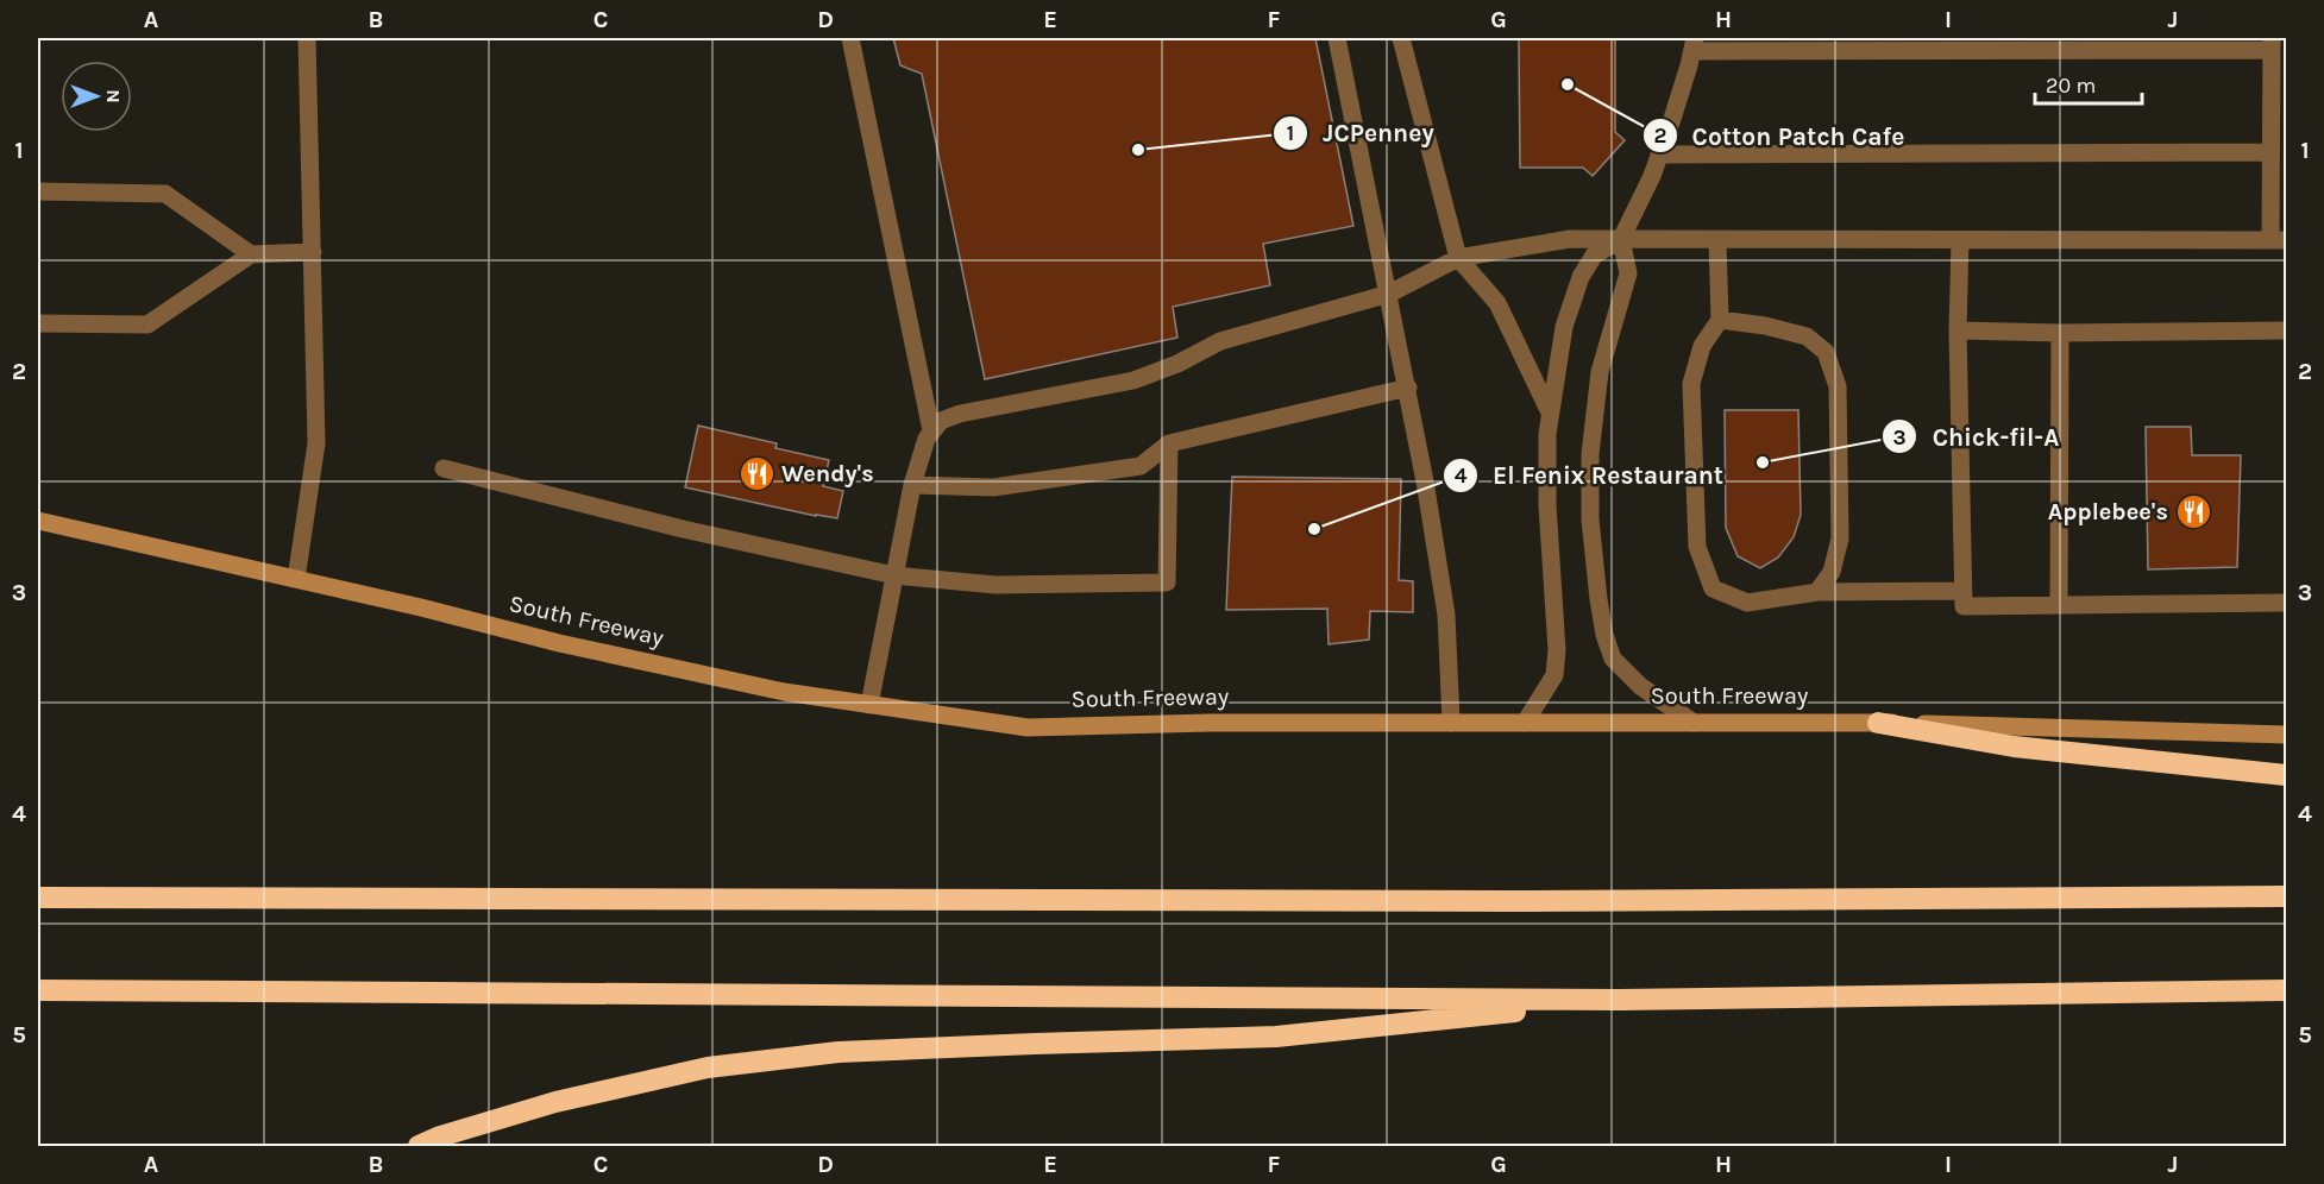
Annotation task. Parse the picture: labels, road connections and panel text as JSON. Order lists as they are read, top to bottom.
{
  "streets": {
    "main road": ["South Freeway"]
  },
  "places": {
    "other": [
      "Cotton Patch Cafe",
      "JCPenney",
      "Chick-fil-A",
      "El Fenix Restaurant"
    ],
    "restaurant": ["Wendy's", "Applebee's"]
  },
  "scale_bar": "20 m",
  "north": "right",
  "grid": {
    "columns": [
      "A",
      "B",
      "C",
      "D",
      "E",
      "F",
      "G",
      "H",
      "I",
      "J"
    ],
    "rows": [
      "1",
      "2",
      "3",
      "4",
      "5"
    ]
  }
}
